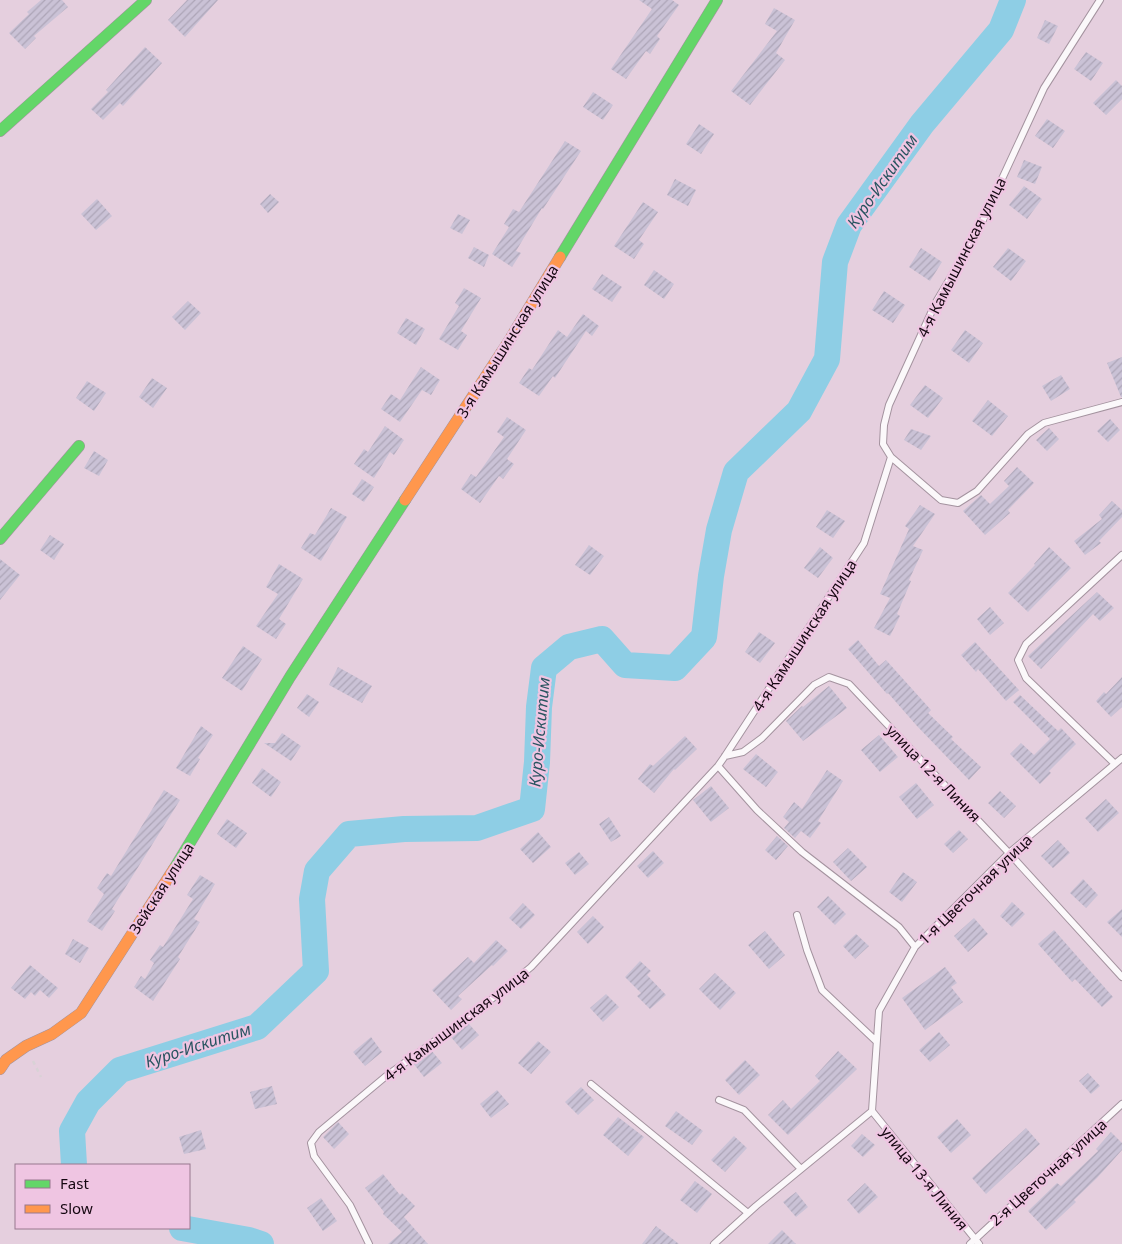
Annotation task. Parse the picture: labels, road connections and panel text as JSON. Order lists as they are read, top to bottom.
{
  "streets": {
    "street": ["3-я Камышинская улица", "Зейская улица"],
    "lane": [
      "4-я Камышинская улица",
      "улица 12-я Линия",
      "1-я Цветочная улица",
      "2-я Цветочная улица",
      "улица 13-я Линия"
    ]
  },
  "crossings": [
    ["4-я Камышинская улица", "улица 12-я Линия"],
    ["3-я Камышинская улица", "Зейская улица"],
    ["улица 12-я Линия", "1-я Цветочная улица"],
    ["1-я Цветочная улица", "улица 13-я Линия"],
    ["2-я Цветочная улица", "улица 13-я Линия"]
  ],
  "water": ["Куро-Искитим"],
  "legend": ["Fast", "Slow"]
}
